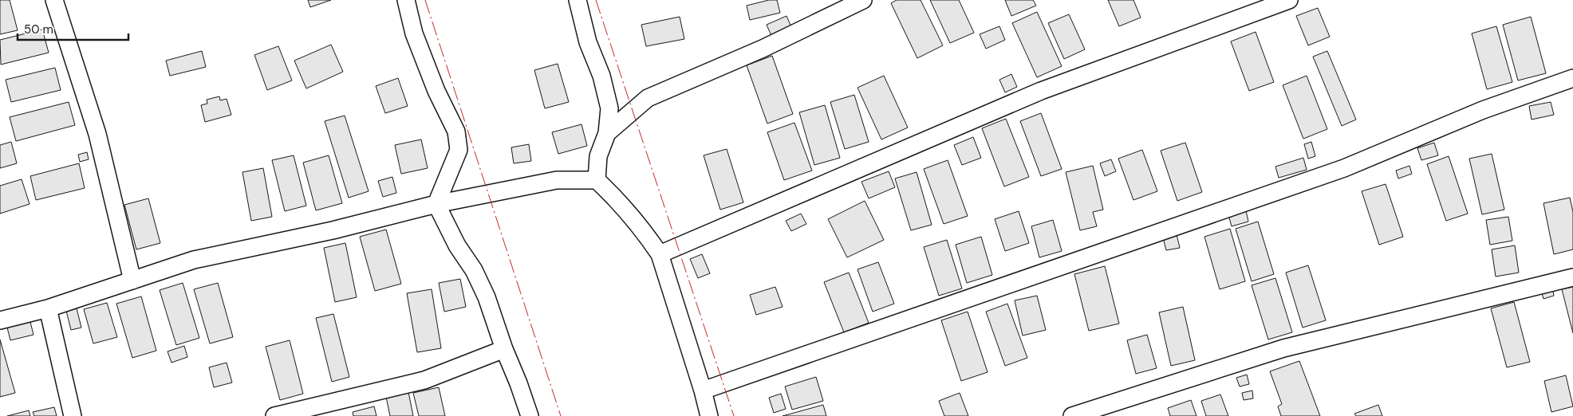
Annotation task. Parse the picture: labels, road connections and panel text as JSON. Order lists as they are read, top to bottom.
{
  "scale_bar": "50 m"
}
